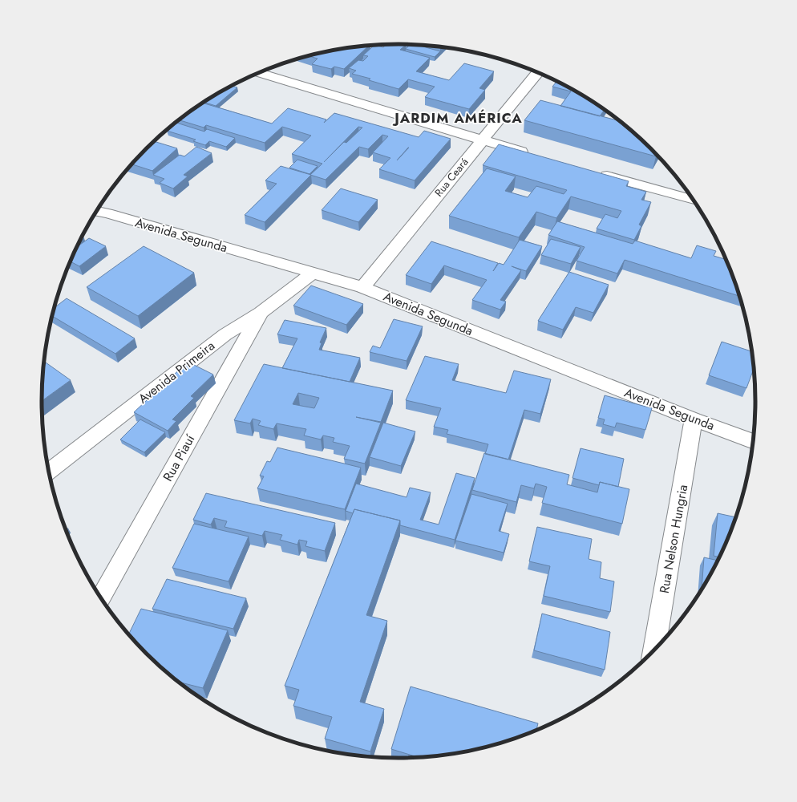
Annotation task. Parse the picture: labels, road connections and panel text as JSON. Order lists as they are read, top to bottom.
{
  "streets": {
    "street": [
      "Rua Ceará",
      "Avenida Segunda",
      "Avenida Primeira",
      "Rua Piauí",
      "Rua Nelson Hungria"
    ]
  },
  "crossings": [
    ["Rua Ceará", "Avenida Segunda"],
    ["Avenida Segunda", "Avenida Primeira"],
    ["Avenida Segunda", "Rua Nelson Hungria"],
    ["Avenida Primeira", "Rua Piauí"]
  ],
  "districts": ["JARDIM AMÉRICA"]
}
